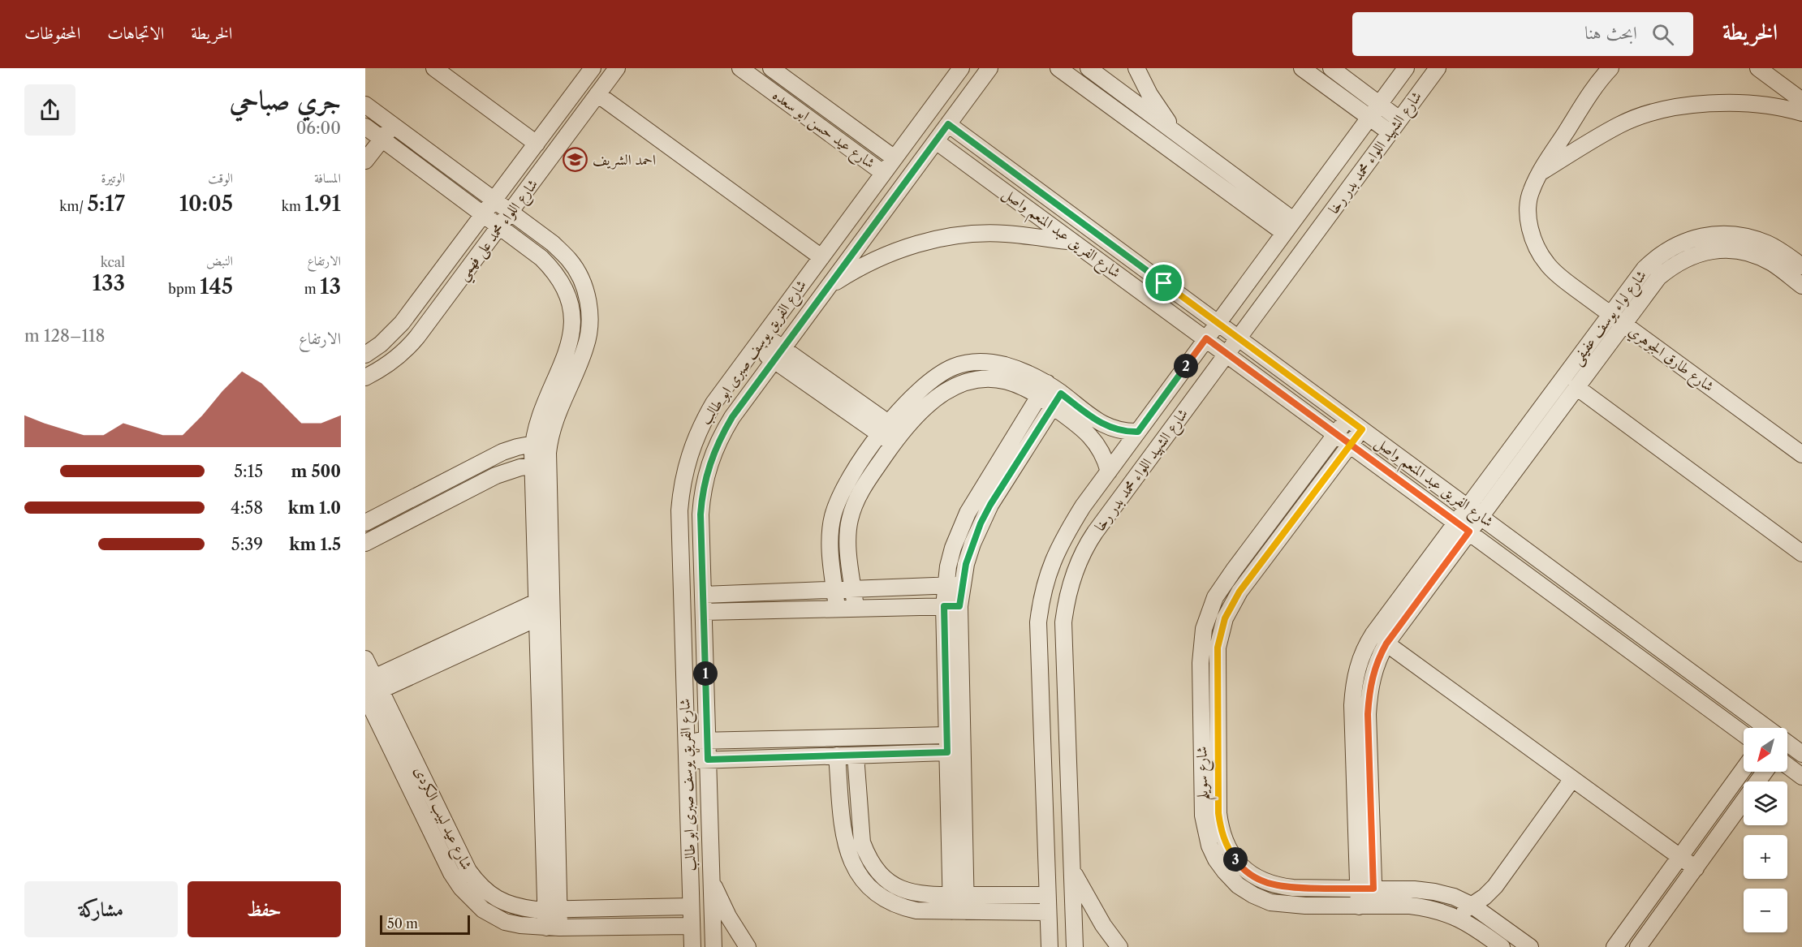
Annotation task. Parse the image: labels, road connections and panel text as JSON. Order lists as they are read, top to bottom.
{
  "streets": {
    "street": [
      "شارع عيد حسن ابو سعده",
      "شارع الشهيد اللواء محمد بدر رخا",
      "شارع اللواء محمد على فهمي",
      "شارع الفريق عبد المنعم واصل",
      "شارع لواء يوسف عفيفى",
      "شارع الفريق يوسف صبرى ابو طالب",
      "شارع طارق الجوهري",
      "شارع سويلم",
      "شارع عيد لبيب الكردى"
    ]
  },
  "crossings": [
    ["شارع عيد حسن ابو سعده", "شارع الفريق يوسف صبرى ابو طالب"],
    ["شارع الشهيد اللواء محمد بدر رخا", "شارع الفريق عبد المنعم واصل"],
    ["شارع الفريق عبد المنعم واصل", "شارع لواء يوسف عفيفى"],
    ["شارع الفريق عبد المنعم واصل", "شارع الفريق يوسف صبرى ابو طالب"],
    ["شارع الفريق عبد المنعم واصل", "شارع سويلم"],
    ["شارع لواء يوسف عفيفى", "شارع طارق الجوهري"],
    ["شارع لواء يوسف عفيفى", "شارع سويلم"],
    ["شارع الفريق يوسف صبرى ابو طالب", "شارع عيد لبيب الكردى"]
  ],
  "places": {
    "school or university": ["احمد الشريف"]
  },
  "scale_bar": "50 m",
  "north": "bottom left",
  "page": {
    "header": "الخريطة",
    "search": "ابحث هنا",
    "nav": ["الخريطة", "الاتجاهات", "المحفوظات"],
    "heading": ["جري صباحي", "06:00"],
    "stats": [
      ["المسافة", "1.91 km"],
      ["الوقت", "10:05"],
      ["الوتيرة", "5:17 /km"],
      ["الارتفاع", "13 m"],
      ["النبض", "145 bpm"],
      ["kcal", "133"]
    ],
    "chart": ["الارتفاع", "118–128 m"],
    "pins": ["2", "1", "3"],
    "list": [
      {
        "name": "500 m",
        "note": "5:15"
      },
      {
        "name": "1.0 km",
        "note": "4:58"
      },
      {
        "name": "1.5 km",
        "note": "5:39"
      }
    ],
    "map_buttons": ["+", "−"],
    "buttons": ["حفظ", "مشاركة"],
    "scale": "50 m"
  }
}
